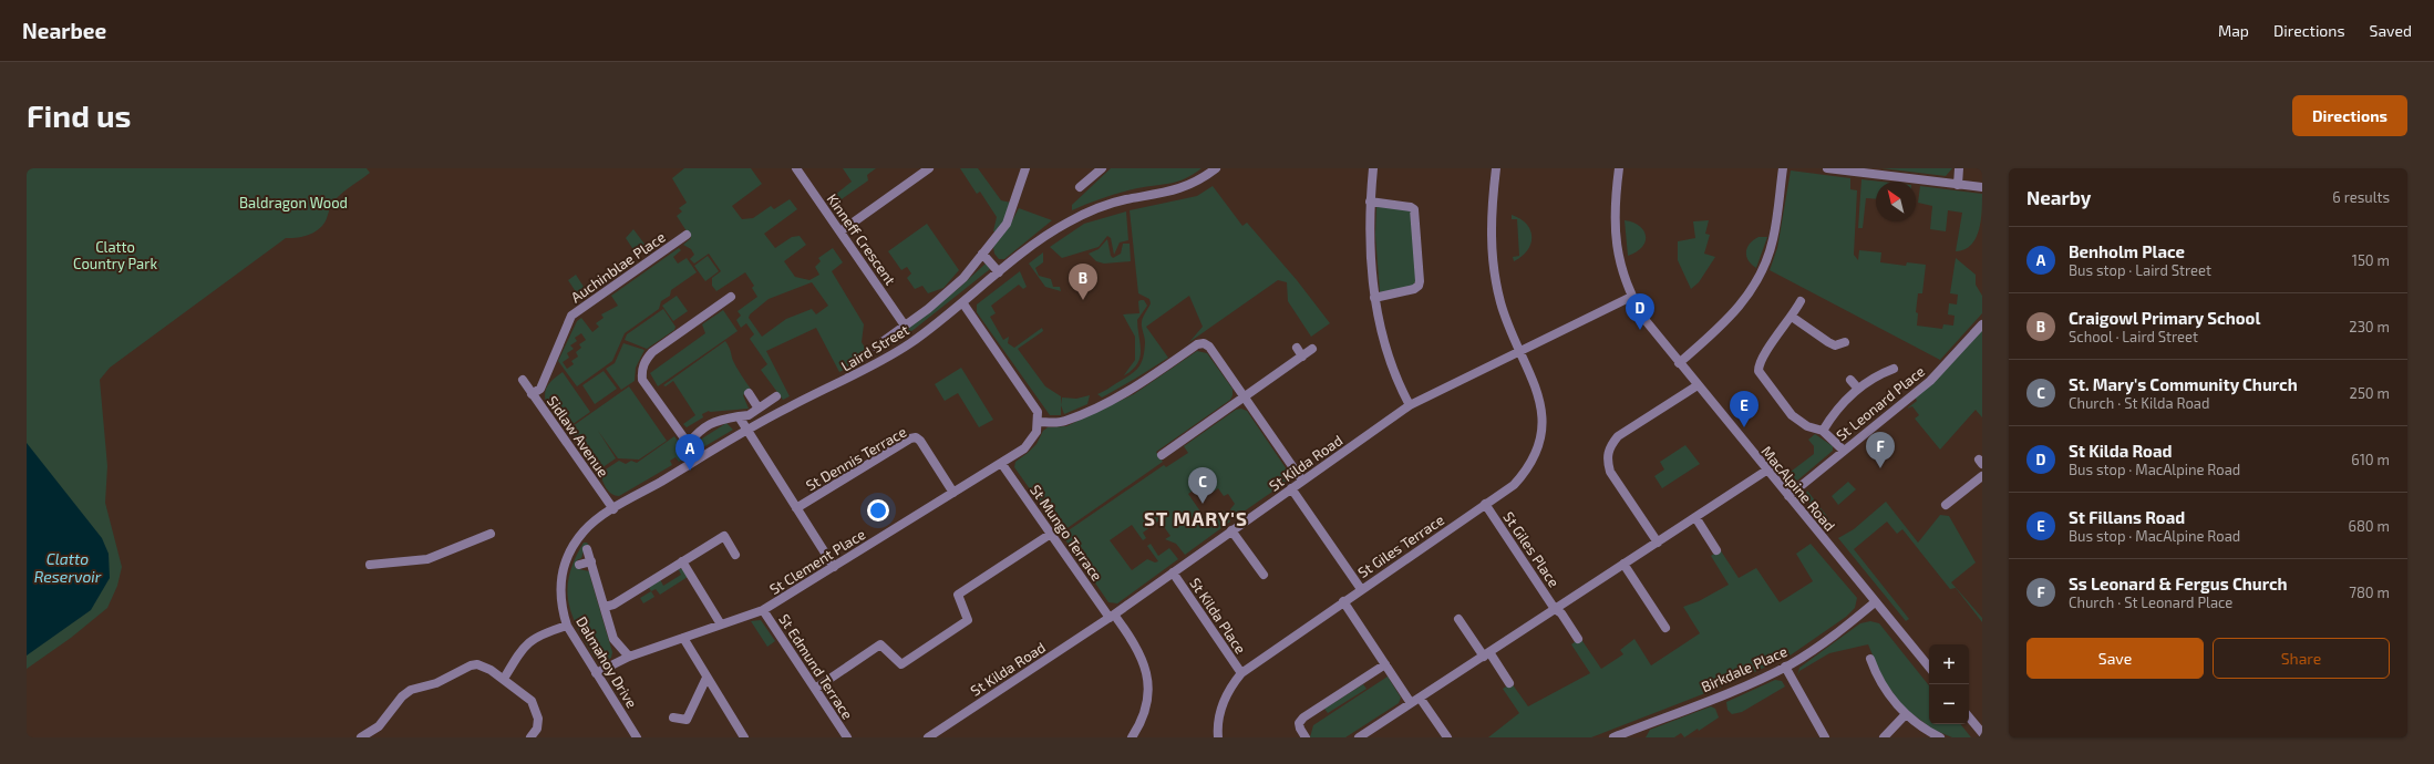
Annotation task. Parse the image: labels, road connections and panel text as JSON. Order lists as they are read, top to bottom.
{
  "streets": {
    "street": [
      "Kinneff Crescent",
      "Auchinblae Place",
      "Laird Street",
      "St Leonard Place",
      "Sidlaw Avenue",
      "St Dennis Terrace",
      "St Kilda Road",
      "MacAlpine Road",
      "St Mungo Terrace",
      "St Giles Terrace",
      "St Giles Place",
      "St Clement Place",
      "St Kilda Place",
      "Dalmahoy Drive",
      "St Edmund Terrace",
      "Birkdale Place"
    ]
  },
  "crossings": [
    ["Auchinblae Place", "Sidlaw Avenue"],
    ["Laird Street", "Sidlaw Avenue"],
    ["Laird Street", "Dalmahoy Drive"],
    ["St Leonard Place", "MacAlpine Road"],
    ["St Dennis Terrace", "St Clement Place"],
    ["St Kilda Road", "MacAlpine Road"],
    ["St Kilda Road", "St Mungo Terrace"],
    ["St Kilda Road", "St Giles Terrace"],
    ["St Kilda Road", "St Kilda Place"],
    ["MacAlpine Road", "Birkdale Place"],
    ["St Mungo Terrace", "St Clement Place"],
    ["St Giles Terrace", "St Giles Place"],
    ["St Giles Terrace", "St Kilda Place"],
    ["St Clement Place", "Dalmahoy Drive"],
    ["St Clement Place", "St Edmund Terrace"]
  ],
  "districts": ["ST MARY'S"],
  "water": ["Clatto Reservoir"],
  "parks": ["Baldragon Wood", "Clatto Country Park"],
  "north": "top left",
  "page": {
    "header": "Nearbee",
    "nav": ["Map", "Directions", "Saved"],
    "buttons": [
      "Directions",
      ["Save", "Share"]
    ],
    "title": "Find us",
    "heading": ["Nearby", "6 results"],
    "list": [
      {
        "mark": "A",
        "name": "Benholm Place",
        "note": "Bus stop · Laird Street",
        "value": "150 m"
      },
      {
        "mark": "B",
        "name": "Craigowl Primary School",
        "note": "School · Laird Street",
        "value": "230 m"
      },
      {
        "mark": "C",
        "name": "St. Mary's Community Church",
        "note": "Church · St Kilda Road",
        "value": "250 m"
      },
      {
        "mark": "D",
        "name": "St Kilda Road",
        "note": "Bus stop · MacAlpine Road",
        "value": "610 m"
      },
      {
        "mark": "E",
        "name": "St Fillans Road",
        "note": "Bus stop · MacAlpine Road",
        "value": "680 m"
      },
      {
        "mark": "F",
        "name": "Ss Leonard & Fergus Church",
        "note": "Church · St Leonard Place",
        "value": "780 m"
      }
    ],
    "pins": [
      "B",
      "D",
      "E",
      "F",
      "A",
      "C"
    ],
    "map_buttons": ["+", "−"]
  }
}
